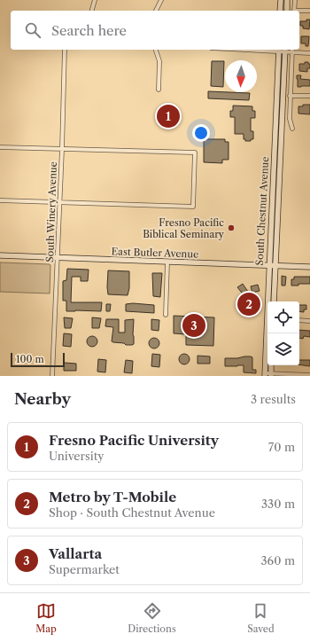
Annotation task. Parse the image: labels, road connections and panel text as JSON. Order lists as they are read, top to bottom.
{
  "streets": {
    "main road": ["South Chestnut Avenue", "East Butler Avenue"],
    "street": ["South Winery Avenue"]
  },
  "crossings": [
    ["South Chestnut Avenue", "East Butler Avenue"],
    ["South Winery Avenue", "East Butler Avenue"]
  ],
  "places": ["Fresno Pacific Biblical Seminary"],
  "scale_bar": "100 m",
  "north": "bottom",
  "page": {
    "search": "Search here",
    "pins": ["1", "2", "3"],
    "scale": "100 m",
    "heading": ["Nearby", "3 results"],
    "list": [
      {
        "mark": "1",
        "name": "Fresno Pacific University",
        "note": "University",
        "value": "70 m"
      },
      {
        "mark": "2",
        "name": "Metro by T-Mobile",
        "note": "Shop · South Chestnut Avenue",
        "value": "330 m"
      },
      {
        "mark": "3",
        "name": "Vallarta",
        "note": "Supermarket",
        "value": "360 m"
      }
    ],
    "nav": ["Map", "Directions", "Saved"]
  }
}
